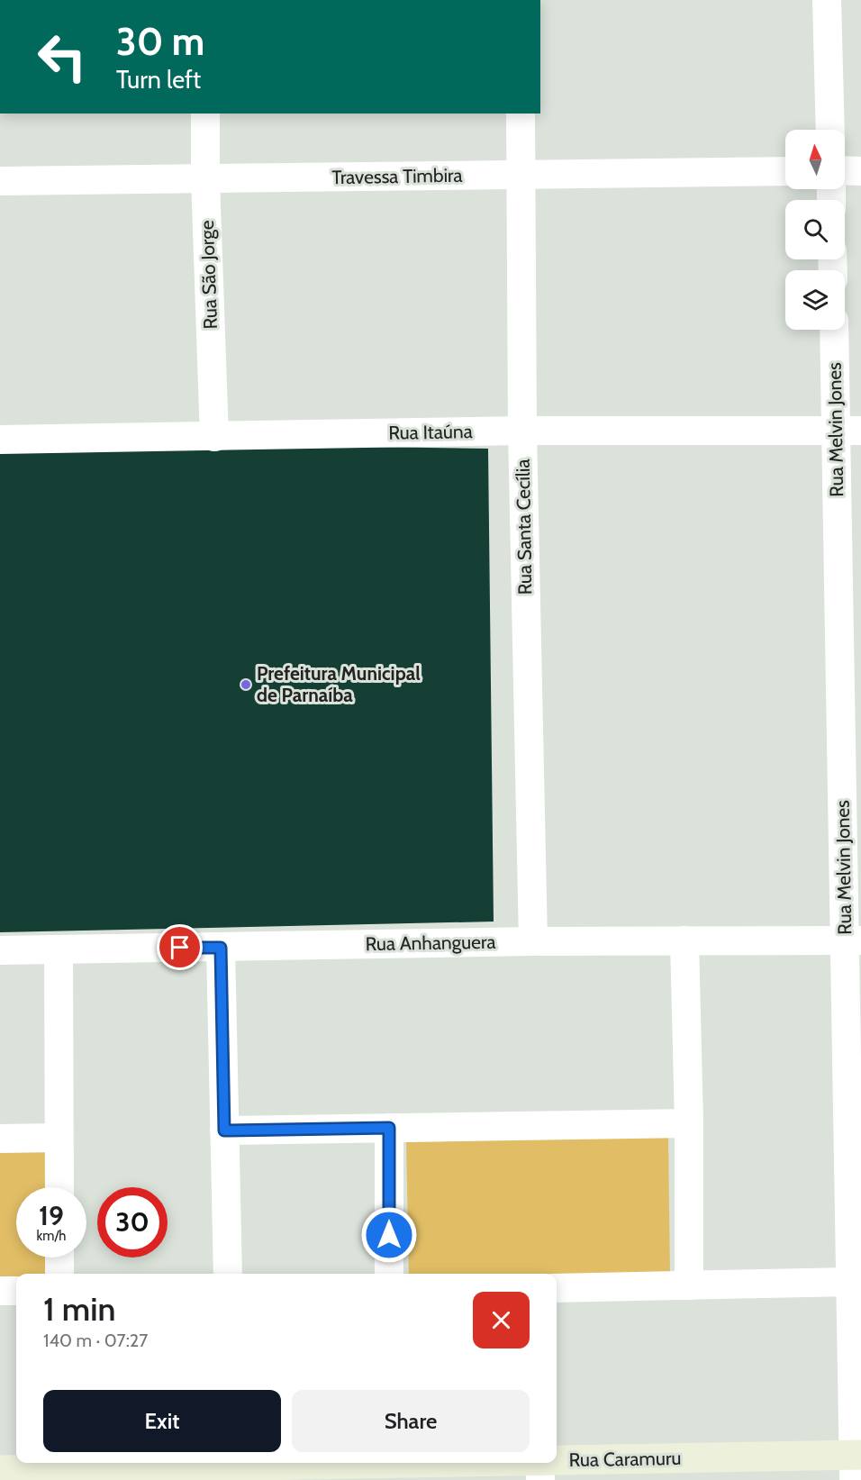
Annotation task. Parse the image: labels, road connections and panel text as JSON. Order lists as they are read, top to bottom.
{
  "streets": {
    "street": [
      "Travessa Timbira",
      "Rua São Jorge",
      "Rua Melvin Jones",
      "Rua Itaúna",
      "Rua Santa Cecília",
      "Rua Anhanguera",
      "Rua Caramuru"
    ]
  },
  "crossings": [
    ["Travessa Timbira", "Rua São Jorge"],
    ["Travessa Timbira", "Rua Santa Cecília"],
    ["Rua São Jorge", "Rua Itaúna"],
    ["Rua Melvin Jones", "Rua Itaúna"],
    ["Rua Melvin Jones", "Rua Anhanguera"],
    ["Rua Melvin Jones", "Rua Caramuru"],
    ["Rua Itaúna", "Rua Santa Cecília"],
    ["Rua Santa Cecília", "Rua Anhanguera"]
  ],
  "places": ["Prefeitura Municipal de Parnaíba"],
  "north": "top",
  "page": {
    "turn": ["30 m", "Turn left"],
    "speed": "19 km/h",
    "limit": "30",
    "heading": ["1 min", "140 m · 07:27"],
    "buttons": ["Exit", "Share"]
  }
}
